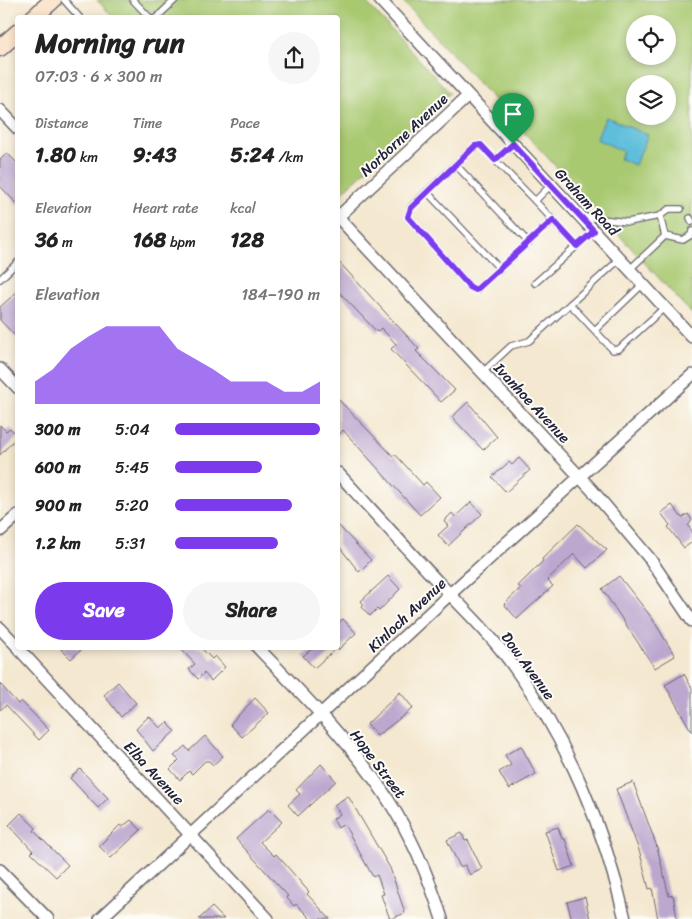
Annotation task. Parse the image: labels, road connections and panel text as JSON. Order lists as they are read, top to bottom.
{
  "streets": {
    "street": [
      "Norborne Avenue",
      "Graham Road",
      "Ivanhoe Avenue",
      "Kinloch Avenue",
      "Dow Avenue",
      "Hope Street",
      "Elba Avenue"
    ]
  },
  "crossings": [
    ["Norborne Avenue", "Graham Road"],
    ["Ivanhoe Avenue", "Kinloch Avenue"],
    ["Kinloch Avenue", "Dow Avenue"],
    ["Kinloch Avenue", "Hope Street"],
    ["Kinloch Avenue", "Elba Avenue"]
  ],
  "page": {
    "heading": ["Morning run", "07:03 · 6 × 300 m"],
    "stats": [
      ["Distance", "1.80 km"],
      ["Time", "9:43"],
      ["Pace", "5:24 /km"],
      ["Elevation", "36 m"],
      ["Heart rate", "168 bpm"],
      ["kcal", "128"]
    ],
    "chart": ["Elevation", "184–190 m"],
    "list": [
      {
        "name": "300 m",
        "note": "5:04"
      },
      {
        "name": "600 m",
        "note": "5:45"
      },
      {
        "name": "900 m",
        "note": "5:20"
      },
      {
        "name": "1.2 km",
        "note": "5:31"
      }
    ],
    "buttons": ["Save", "Share"]
  }
}
